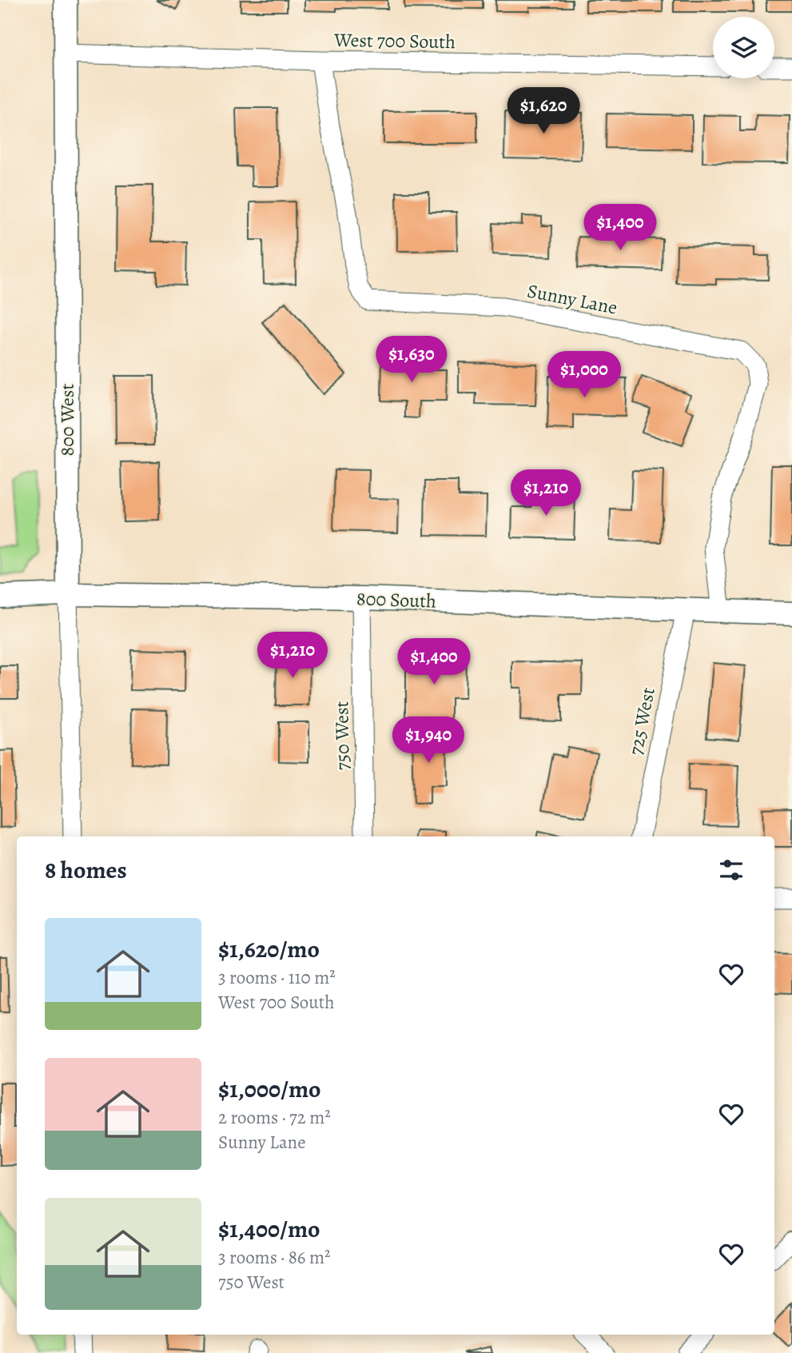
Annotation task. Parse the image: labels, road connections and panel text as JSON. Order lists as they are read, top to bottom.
{
  "streets": {
    "street": [
      "West 700 South",
      "Sunny Lane",
      "800 West",
      "800 South",
      "725 West",
      "750 West"
    ]
  },
  "crossings": [
    ["West 700 South", "Sunny Lane"],
    ["West 700 South", "800 West"],
    ["Sunny Lane", "800 South"],
    ["800 West", "800 South"],
    ["800 South", "725 West"],
    ["800 South", "750 West"]
  ],
  "page": {
    "price": [
      "$1,620",
      "$1,400",
      "$1,630",
      "$1,000",
      "$1,210",
      "$1,210",
      "$1,400",
      "$1,940"
    ],
    "heading": "8 homes",
    "list": [
      {
        "name": "$1,620/mo",
        "note": "3 rooms · 110 m² · West 700 South"
      },
      {
        "name": "$1,000/mo",
        "note": "2 rooms · 72 m² · Sunny Lane"
      },
      {
        "name": "$1,400/mo",
        "note": "3 rooms · 86 m² · 750 West"
      }
    ]
  }
}
